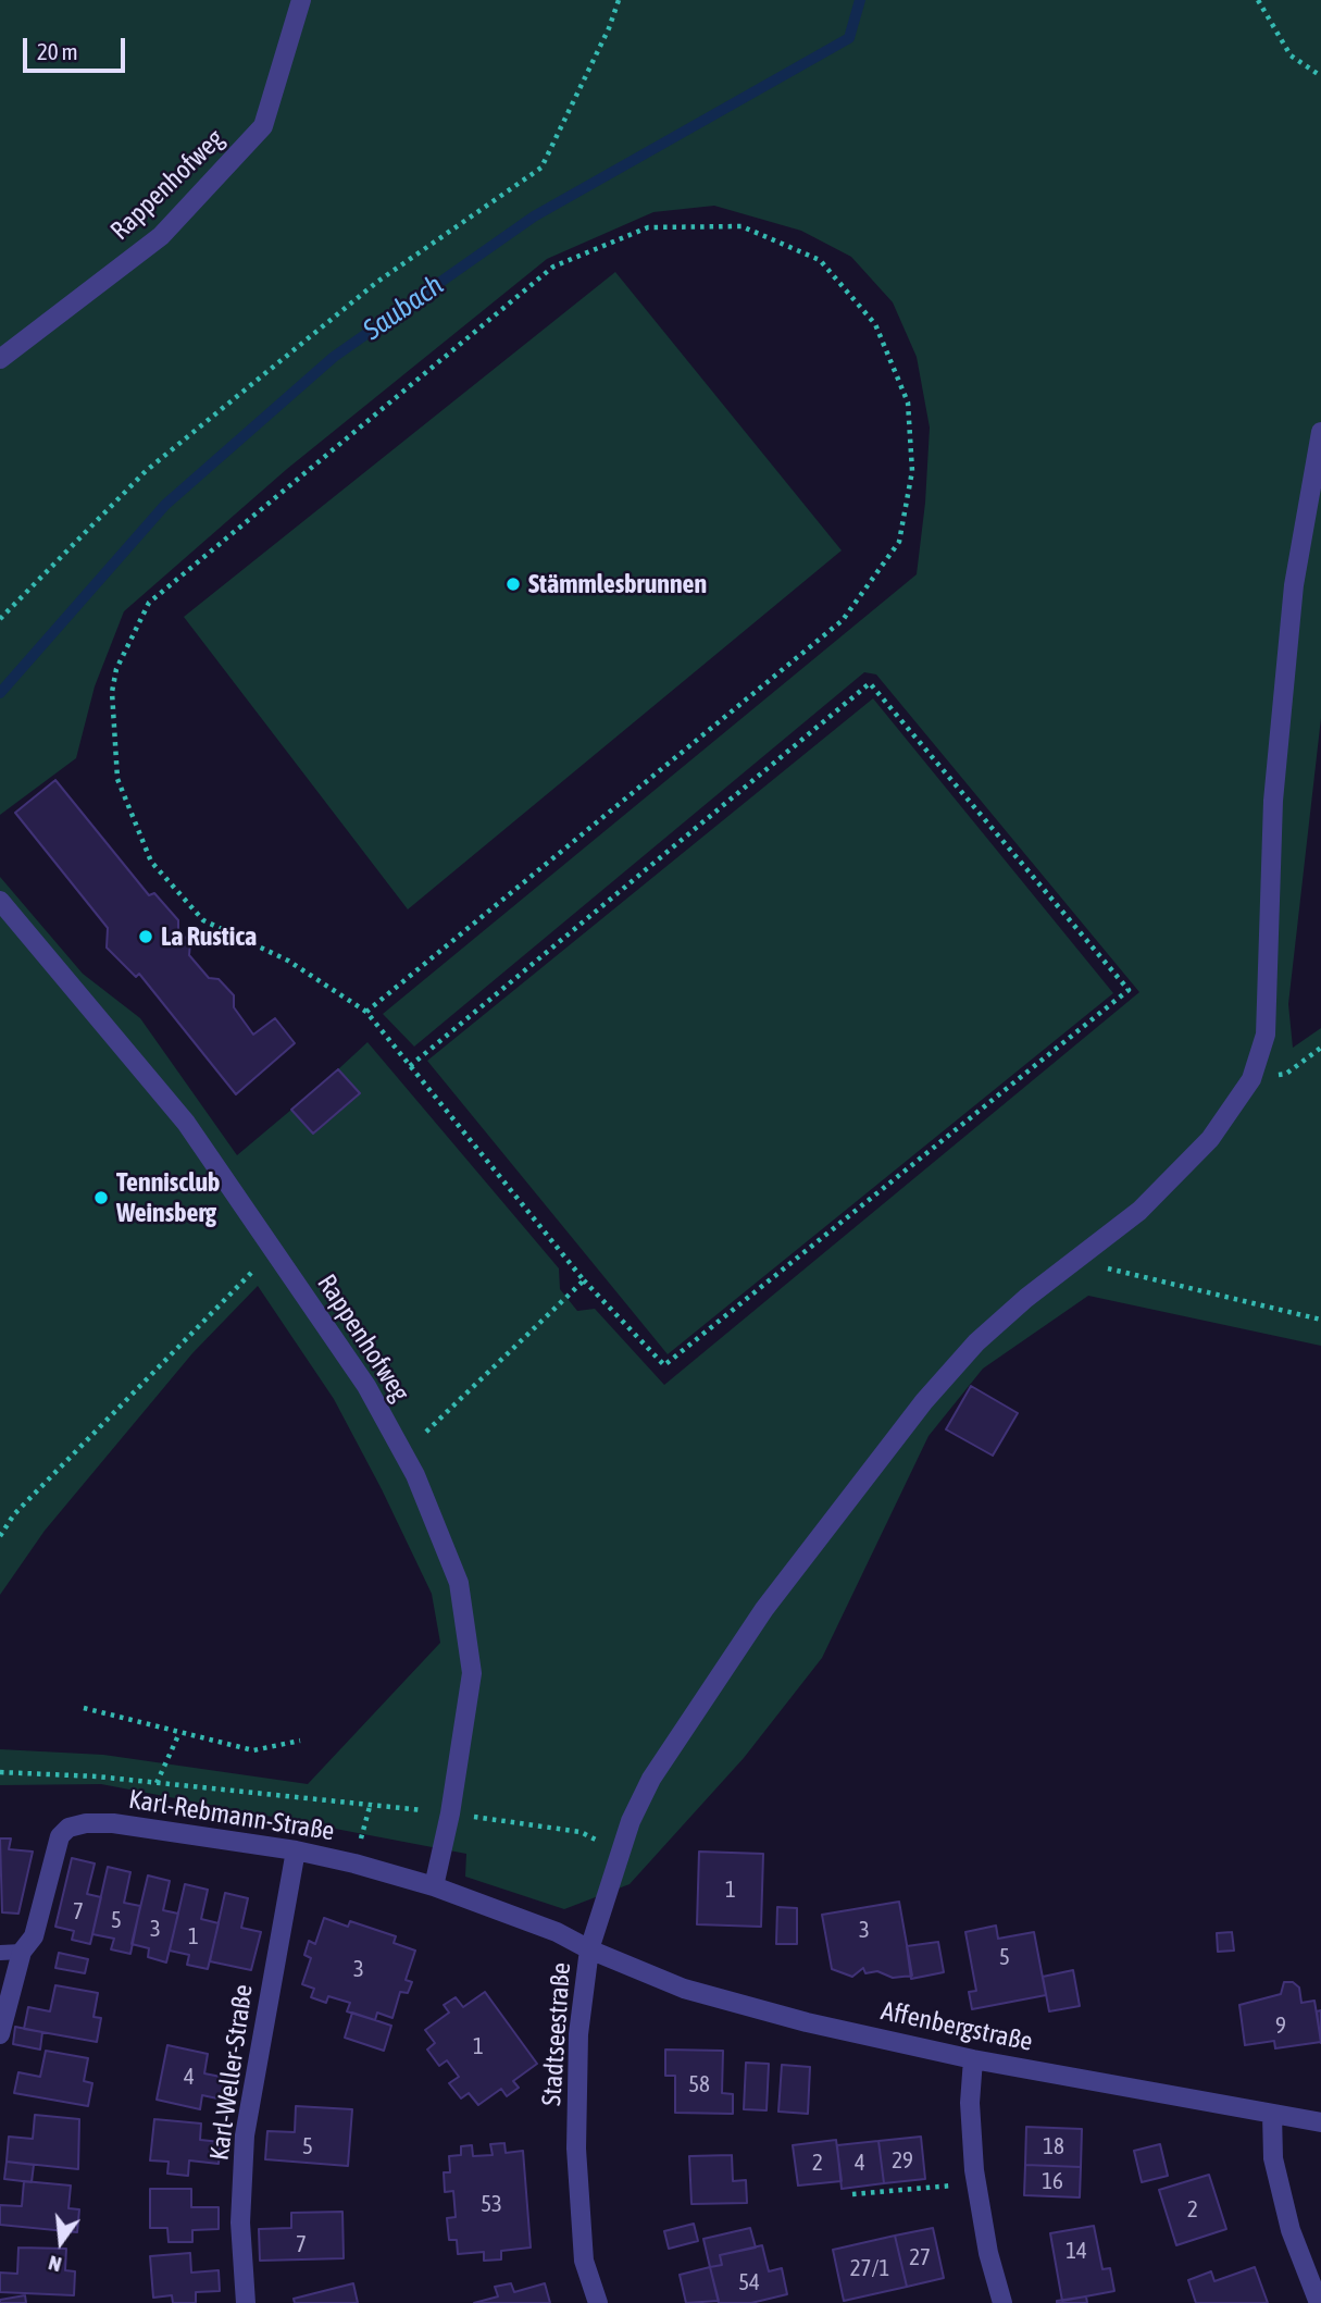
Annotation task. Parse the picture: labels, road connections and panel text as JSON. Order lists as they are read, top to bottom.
{
  "streets": {
    "street": [
      "Rappenhofweg",
      "Karl-Rebmann-Straße",
      "Affenbergstraße",
      "Stadtseestraße",
      "Karl-Weller-Straße"
    ]
  },
  "crossings": [
    ["Rappenhofweg", "Karl-Rebmann-Straße"],
    ["Karl-Rebmann-Straße", "Affenbergstraße"],
    ["Karl-Rebmann-Straße", "Stadtseestraße"],
    ["Karl-Rebmann-Straße", "Karl-Weller-Straße"],
    ["Affenbergstraße", "Stadtseestraße"]
  ],
  "water": ["Saubach"],
  "places": ["Stämmlesbrunnen", "La Rustica", "Tennisclub Weinsberg"],
  "house_numbers": [
    "1",
    "7",
    "5",
    "3",
    "3",
    "1",
    "5",
    "3",
    "9",
    "1",
    "4",
    "58",
    "5",
    "18",
    "29",
    "2",
    "4",
    "16",
    "53",
    "2",
    "7",
    "14",
    "27",
    "27/1",
    "54"
  ],
  "scale_bar": "20 m",
  "north": "bottom"
}
